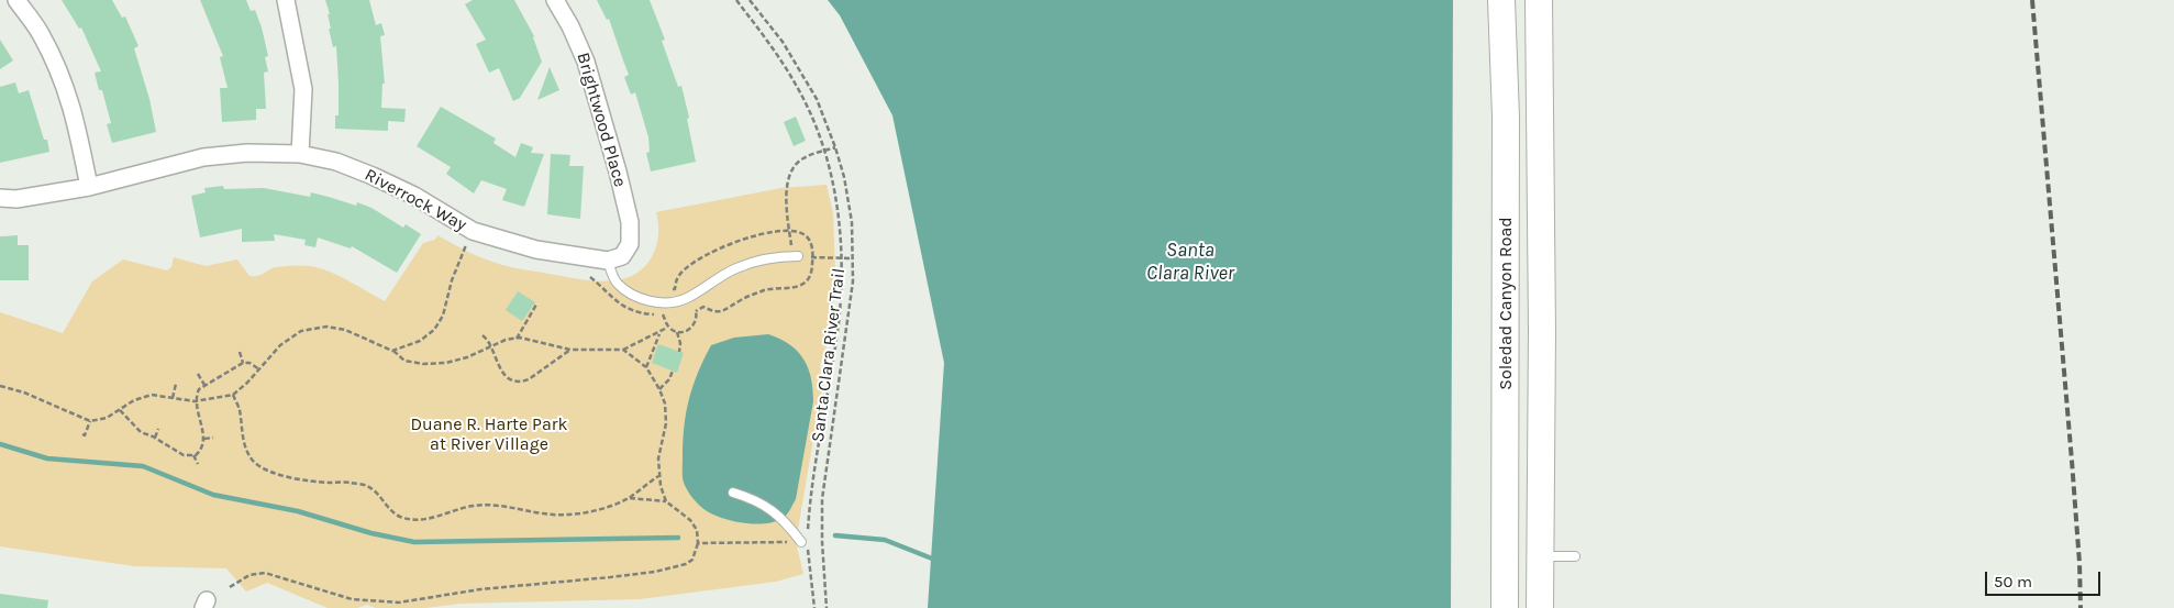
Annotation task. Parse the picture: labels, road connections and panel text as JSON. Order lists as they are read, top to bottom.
{
  "streets": {
    "main road": ["Soledad Canyon Road"],
    "street": ["Brightwood Place", "Riverrock Way"],
    "path": ["Santa Clara River Trail"]
  },
  "crossings": [
    ["Brightwood Place", "Riverrock Way"]
  ],
  "water": ["Santa Clara River"],
  "parks": ["Duane R. Harte Park at River Village"],
  "scale_bar": "50 m"
}
